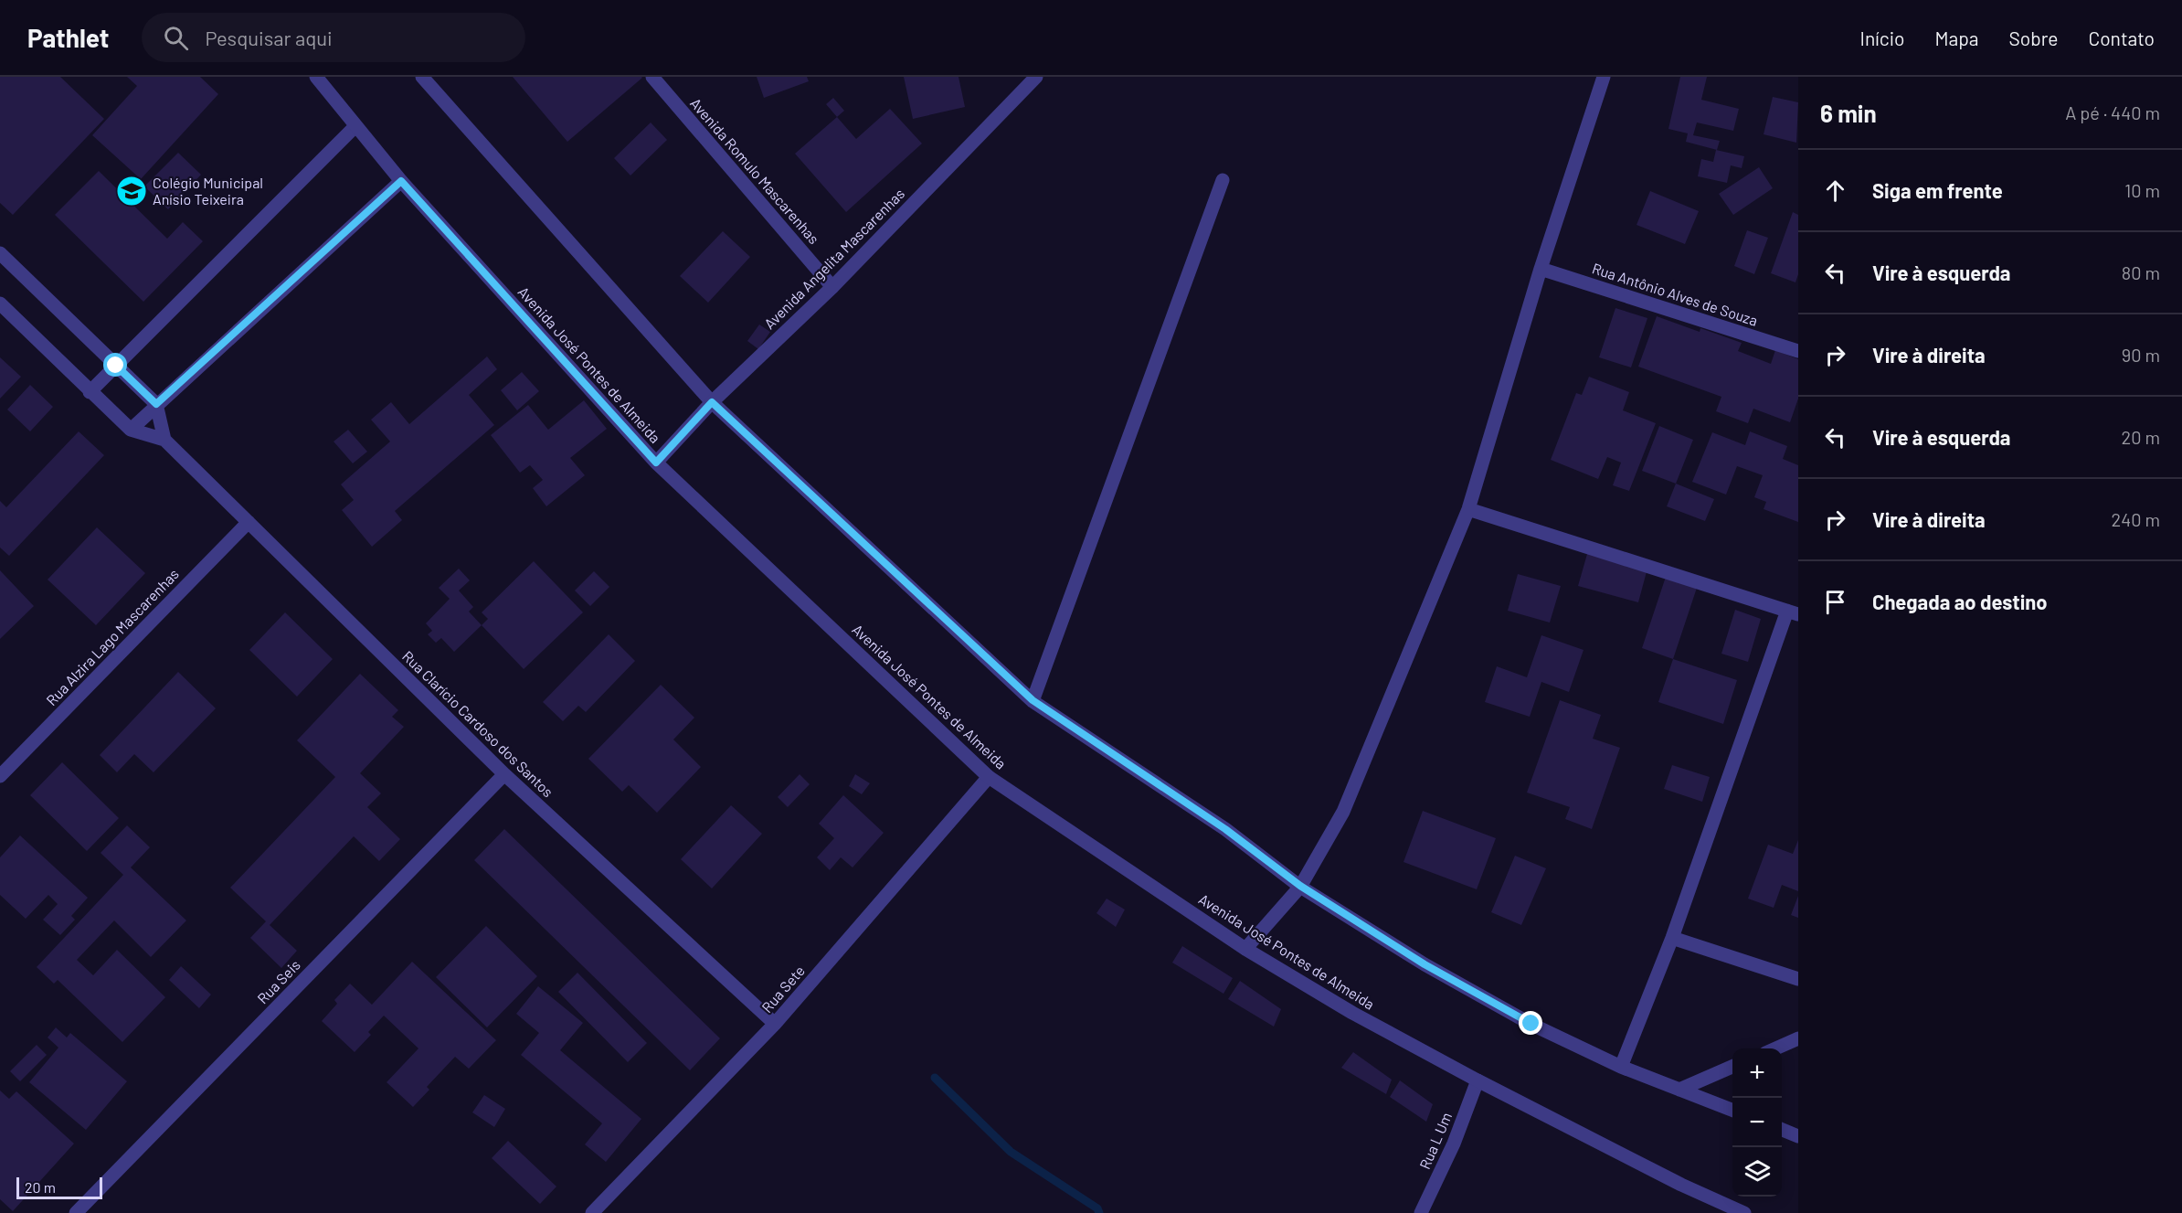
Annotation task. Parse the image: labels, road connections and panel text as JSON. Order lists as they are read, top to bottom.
{
  "streets": {
    "street": [
      "Avenida Romulo Mascarenhas",
      "Avenida Angelita Mascarenhas",
      "Rua Antônio Alves de Souza",
      "Avenida José Pontes de Almeida",
      "Rua Alzira Lago Mascarenhas",
      "Rua Clarício Cardoso dos Santos",
      "Rua Seis",
      "Rua Sete",
      "Rua L Um"
    ]
  },
  "crossings": [
    ["Avenida Romulo Mascarenhas", "Avenida Angelita Mascarenhas"],
    ["Avenida Angelita Mascarenhas", "Avenida José Pontes de Almeida"],
    ["Avenida José Pontes de Almeida", "Rua Sete"],
    ["Avenida José Pontes de Almeida", "Rua L Um"],
    ["Rua Alzira Lago Mascarenhas", "Rua Clarício Cardoso dos Santos"],
    ["Rua Clarício Cardoso dos Santos", "Rua Seis"],
    ["Rua Clarício Cardoso dos Santos", "Rua Sete"]
  ],
  "places": {
    "school or university": ["Colégio Municipal Anísio Teixeira"]
  },
  "scale_bar": "20 m",
  "page": {
    "header": "Pathlet",
    "search": "Pesquisar aqui",
    "nav": [
      "Início",
      "Mapa",
      "Sobre",
      "Contato"
    ],
    "heading": ["6 min", "A pé · 440 m"],
    "list": [
      ["Siga em frente", "10 m"],
      ["Vire à esquerda", "80 m"],
      ["Vire à direita", "90 m"],
      ["Vire à esquerda", "20 m"],
      ["Vire à direita", "240 m"],
      "Chegada ao destino"
    ],
    "map_buttons": ["+", "−"],
    "scale": "20 m"
  }
}
